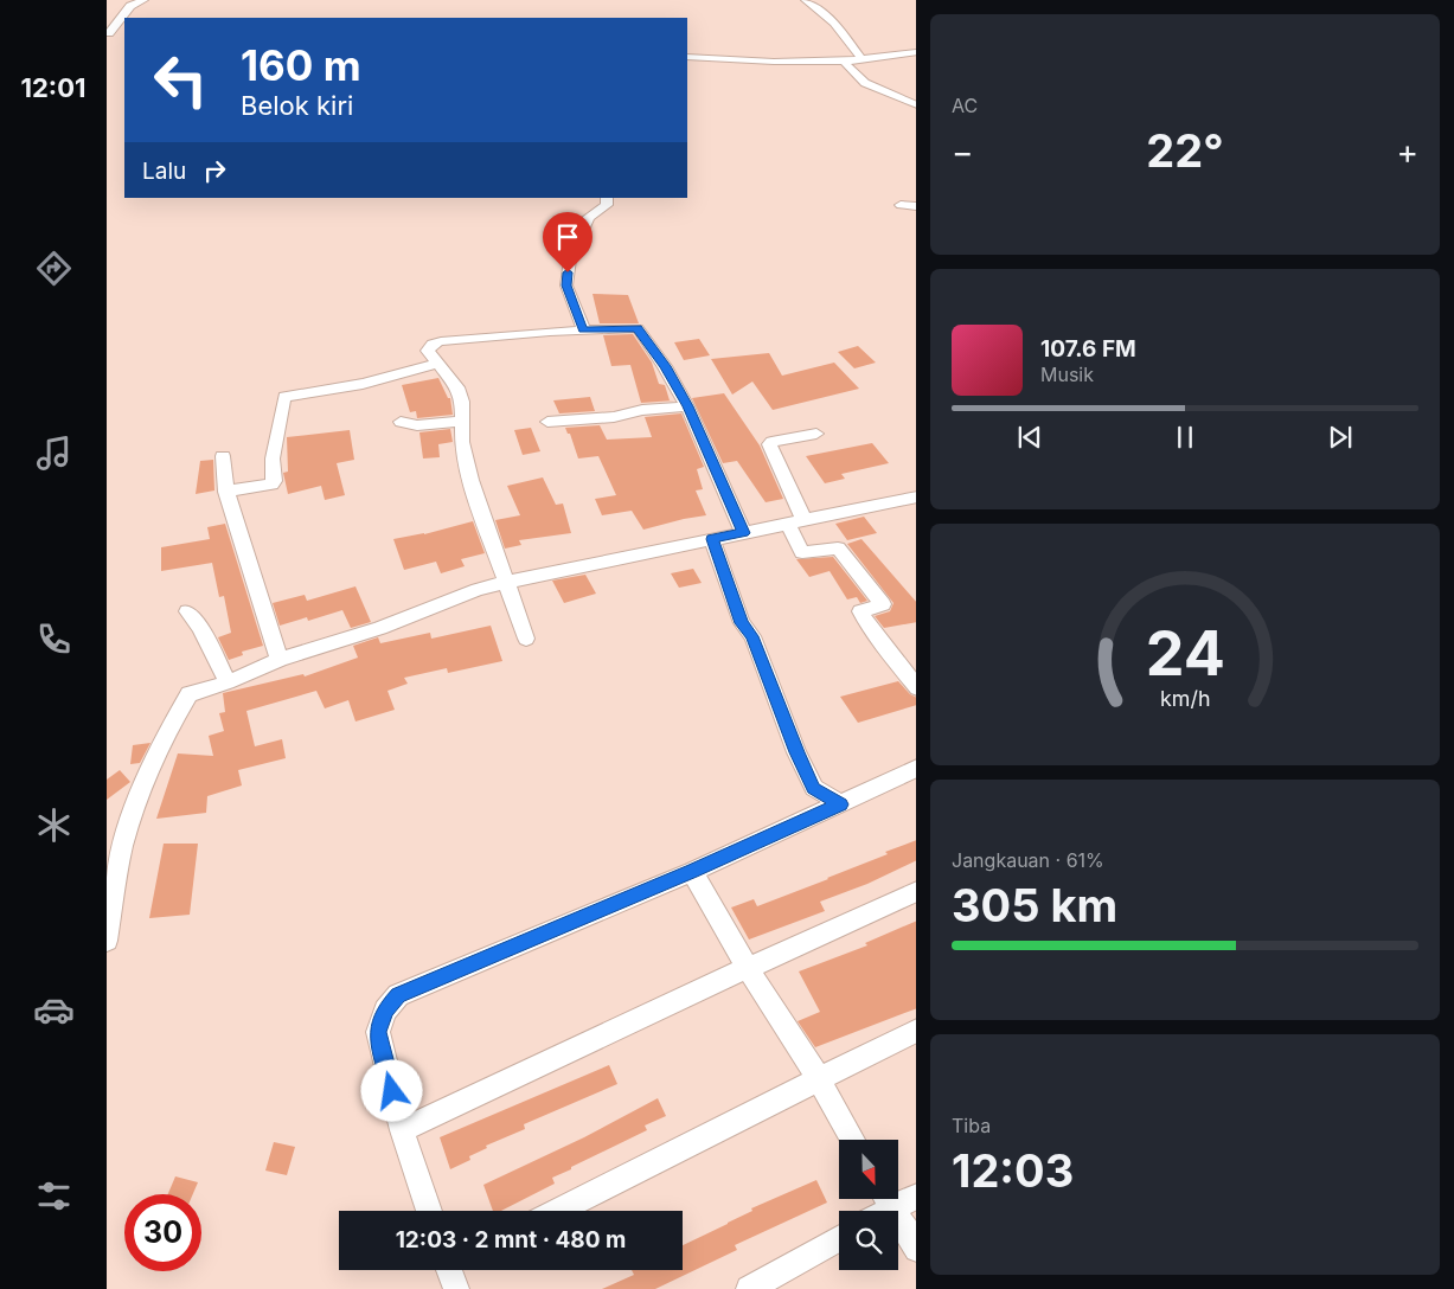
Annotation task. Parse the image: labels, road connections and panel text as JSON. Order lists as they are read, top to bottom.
{
  "north": "bottom",
  "page": {
    "tabs": "12:01",
    "tile": [
      "AC",
      ["Jangkauan · 61%", "305 km"],
      ["Tiba", "12:03"]
    ],
    "turn": ["160 m", "Belok kiri"],
    "heat": ["−", "22°", "+"],
    "then": "Lalu",
    "song": ["107.6 FM", "Musik"],
    "limit": "30",
    "trip": "12:03 · 2 mnt · 480 m",
    "gauge": ["24", "km/h"]
  }
}
